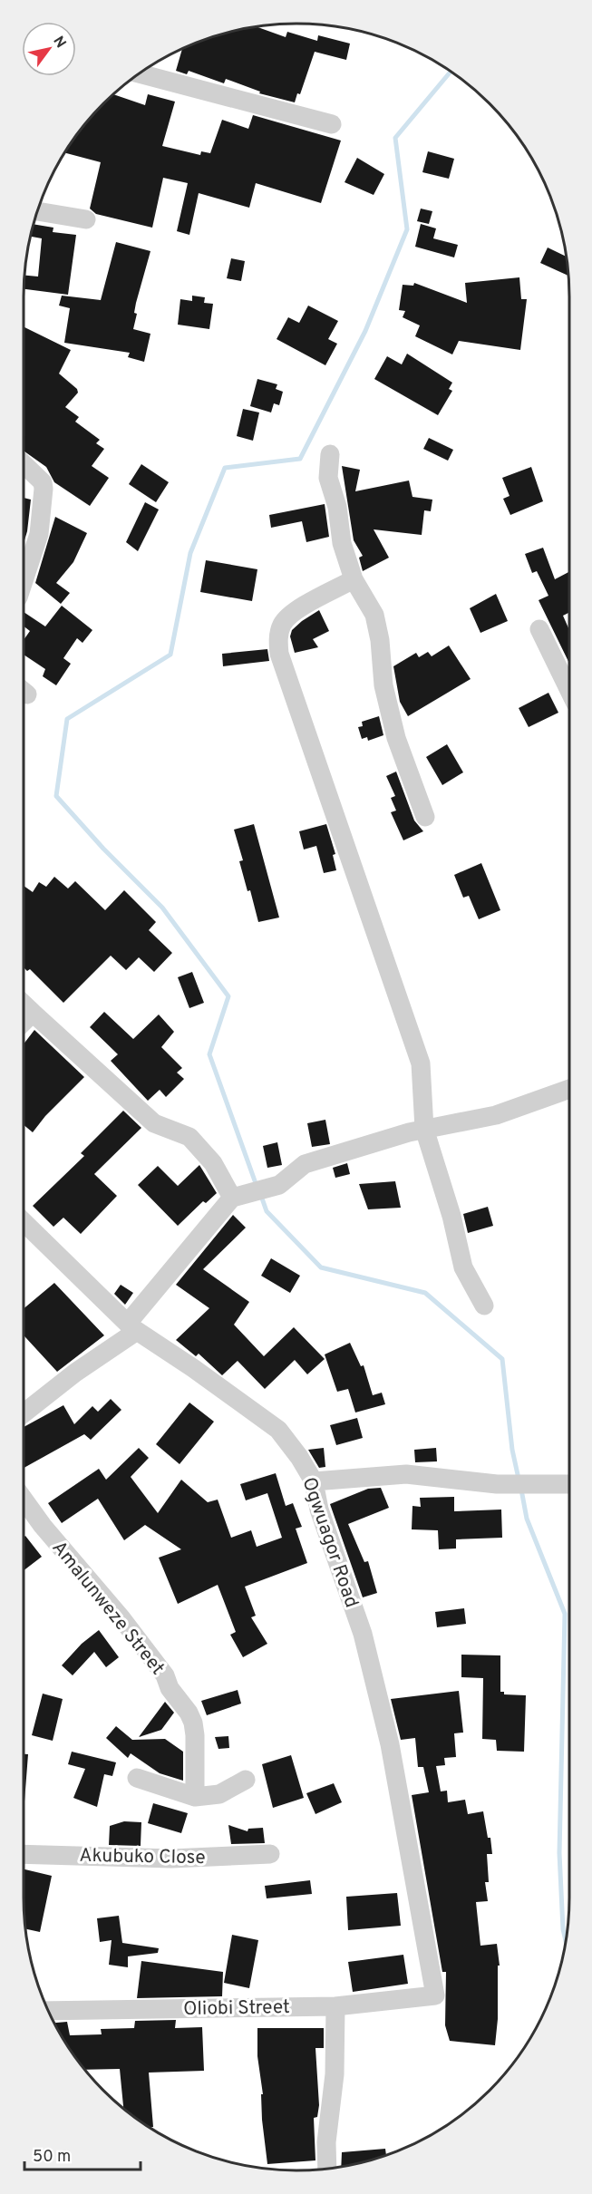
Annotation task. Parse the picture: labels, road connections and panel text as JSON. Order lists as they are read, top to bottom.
{
  "streets": {
    "street": [
      "Ogwuagor Road",
      "Amalunweze Street",
      "Akubuko Close",
      "Oliobi Street"
    ]
  },
  "crossings": [
    ["Ogwuagor Road", "Oliobi Street"]
  ],
  "scale_bar": "50 m",
  "north": "top right"
}
